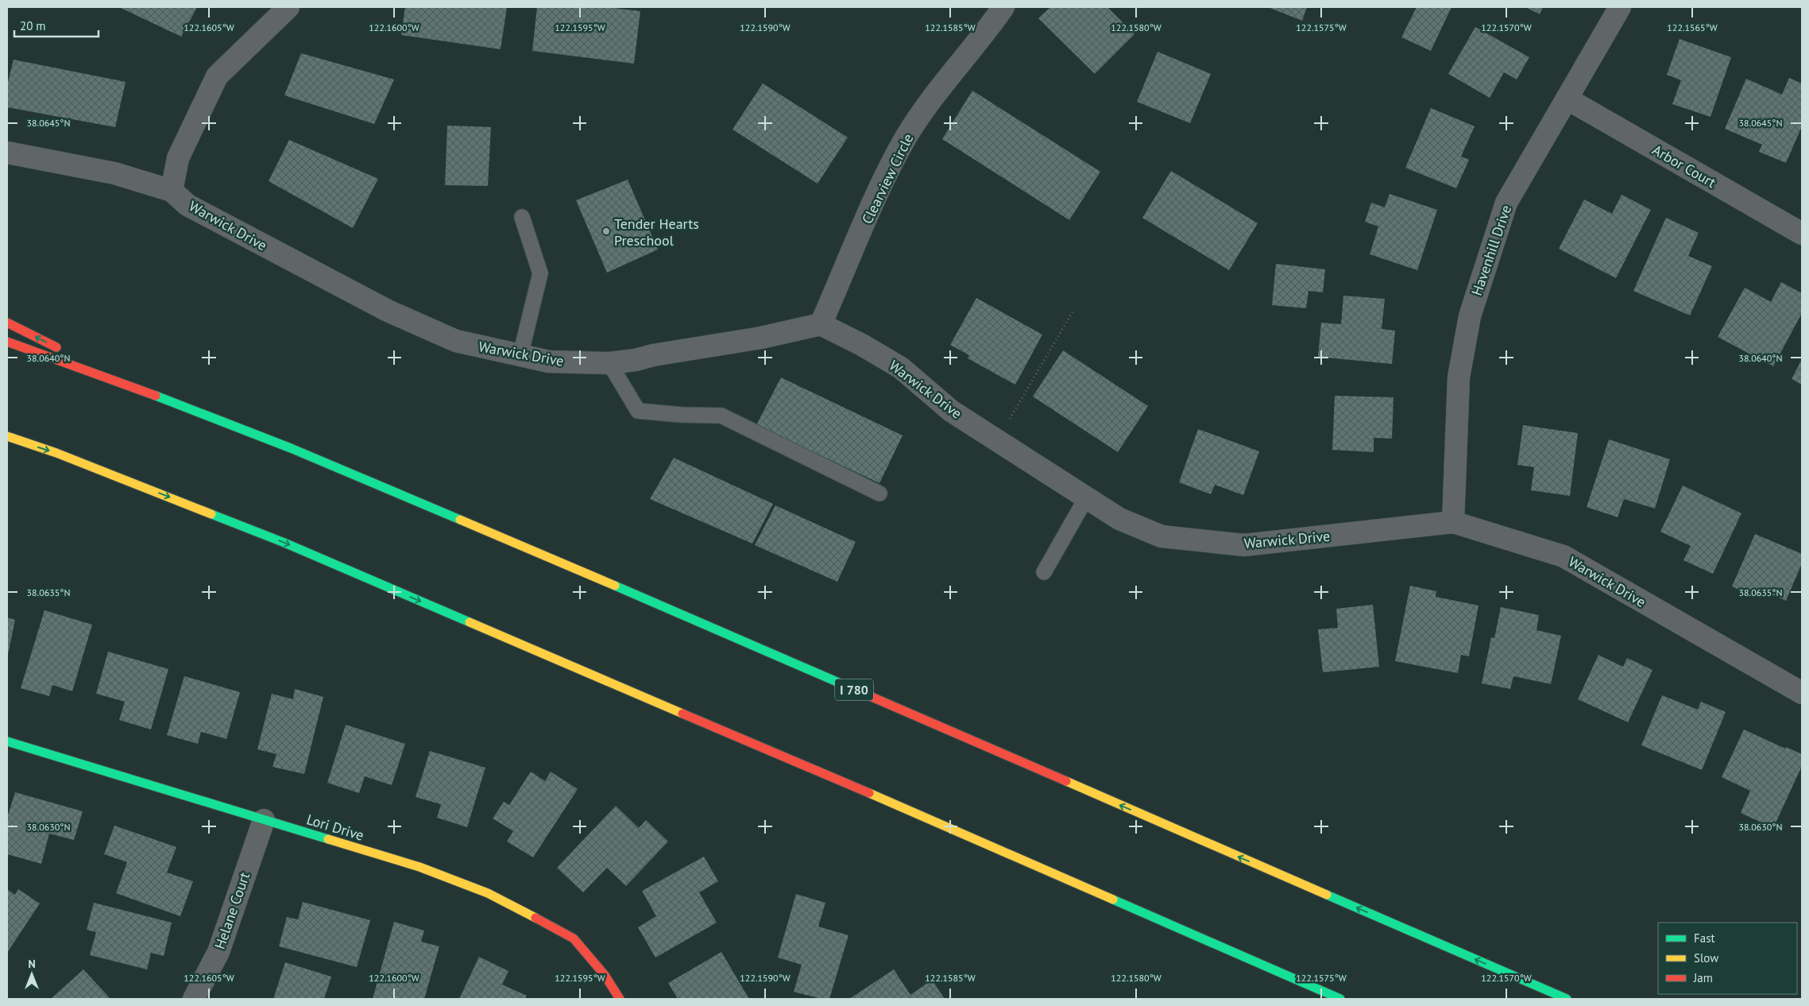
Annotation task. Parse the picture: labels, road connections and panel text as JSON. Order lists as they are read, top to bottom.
{
  "streets": {
    "main road": ["I 780", "Lori Drive"],
    "street": [
      "Arbor Court",
      "Clearview Circle",
      "Warwick Drive",
      "Havenhill Drive",
      "Helane Court"
    ]
  },
  "crossings": [
    ["Arbor Court", "Havenhill Drive"],
    ["Clearview Circle", "Warwick Drive"],
    ["Warwick Drive", "Havenhill Drive"],
    ["Lori Drive", "Helane Court"]
  ],
  "places": ["Tender Hearts Preschool"],
  "legend": ["Fast", "Slow", "Jam"],
  "scale_bar": "20 m",
  "north": "top",
  "coordinates": [
    "122.1605°W",
    "122.1600°W",
    "122.1595°W",
    "122.1590°W",
    "122.1585°W",
    "122.1580°W",
    "122.1575°W",
    "122.1570°W",
    "122.1565°W",
    "38.0645°N",
    "38.0640°N",
    "38.0635°N",
    "38.0630°N"
  ]
}
